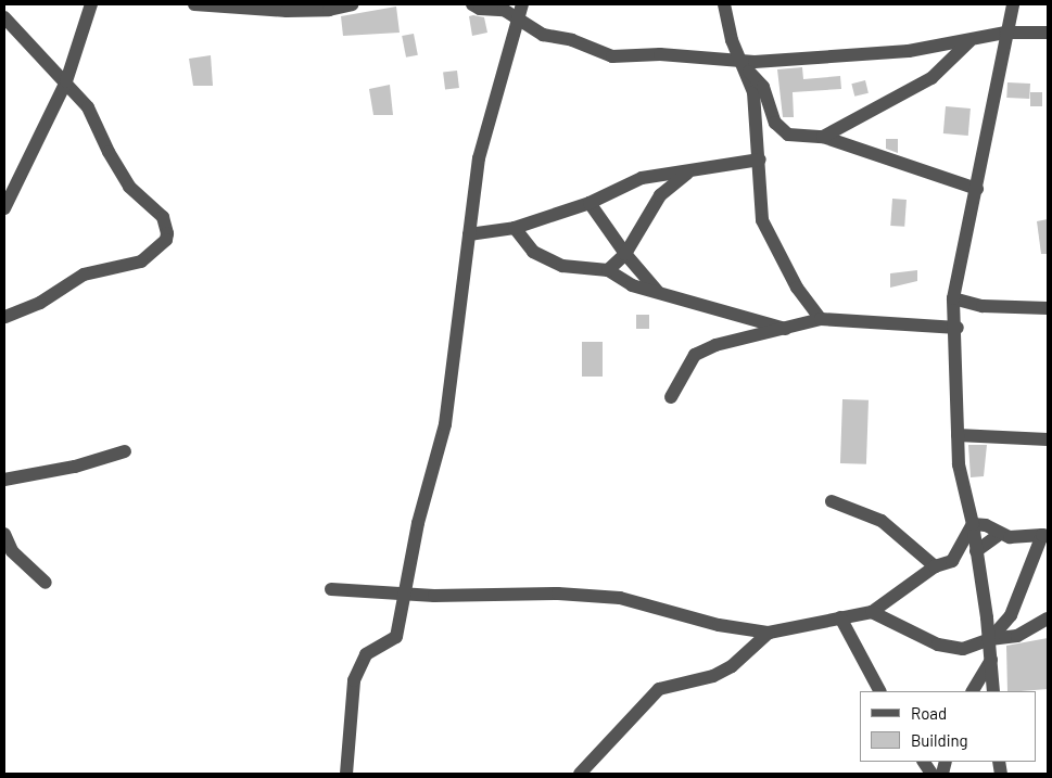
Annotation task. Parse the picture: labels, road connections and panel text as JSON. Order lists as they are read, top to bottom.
{
  "legend": ["Road", "Building"]
}
